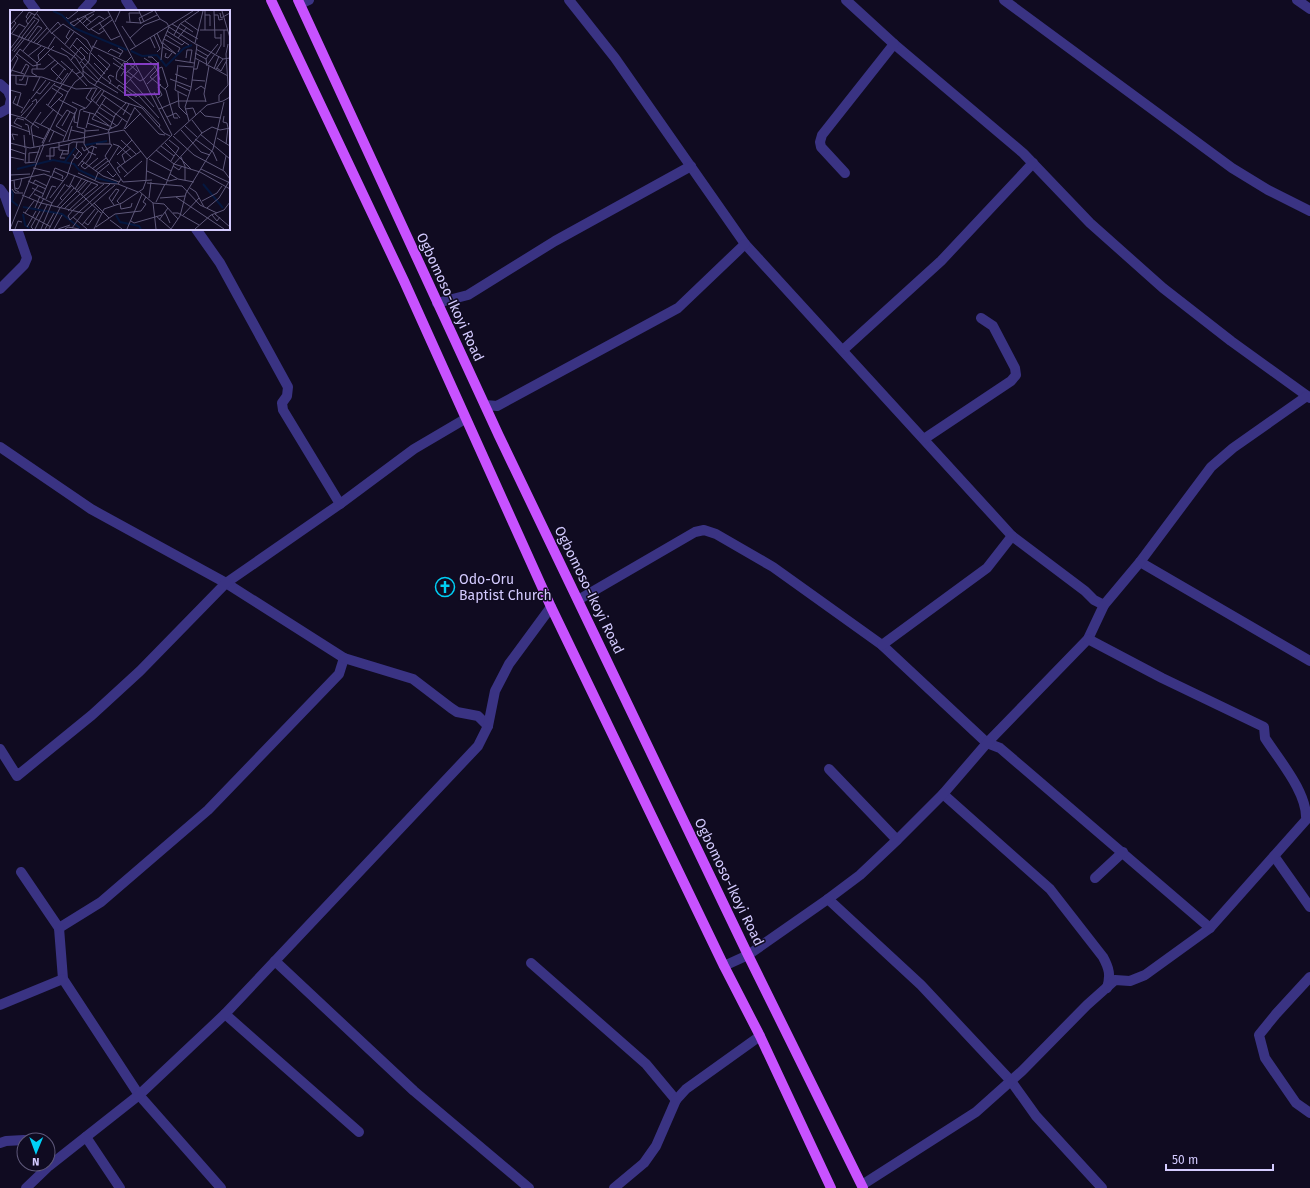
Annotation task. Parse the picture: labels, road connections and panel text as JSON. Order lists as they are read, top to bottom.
{
  "streets": {
    "main road": ["Ogbomoso-Ikoyi Road"]
  },
  "places": {
    "church": ["Odo-Oru Baptist Church"]
  },
  "scale_bar": "50 m",
  "north": "bottom"
}
